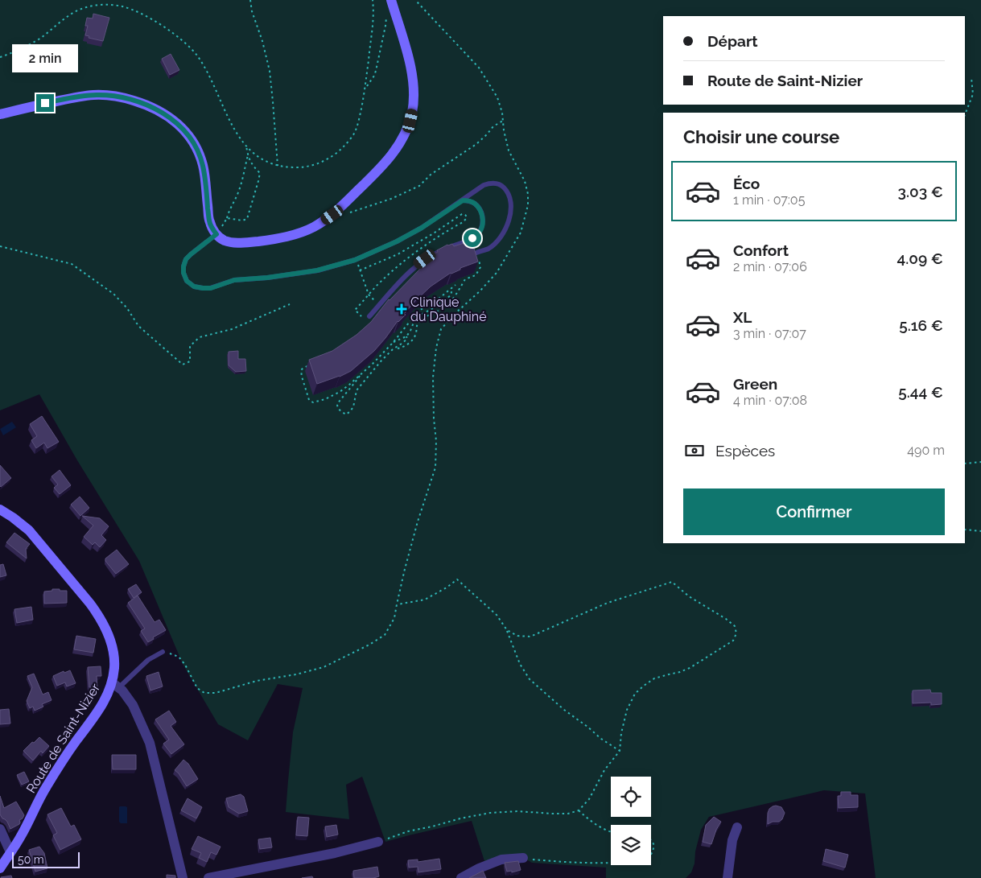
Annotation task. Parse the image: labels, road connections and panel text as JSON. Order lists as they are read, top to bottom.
{
  "streets": {
    "main road": ["Route de Saint-Nizier"]
  },
  "places": {
    "health": ["Clinique du Dauphiné"]
  },
  "scale_bar": "50 m",
  "page": {
    "banner": ["Départ", "Route de Saint-Nizier"],
    "bubble": "2 min",
    "heading": "Choisir une course",
    "list": [
      {
        "name": "Éco",
        "note": "1 min · 07:05",
        "value": "3.03 €"
      },
      {
        "name": "Confort",
        "note": "2 min · 07:06",
        "value": "4.09 €"
      },
      {
        "name": "XL",
        "note": "3 min · 07:07",
        "value": "5.16 €"
      },
      {
        "name": "Green",
        "note": "4 min · 07:08",
        "value": "5.44 €"
      }
    ],
    "pay": ["Espèces", "490 m"],
    "buttons": "Confirmer",
    "scale": "50 m"
  }
}
